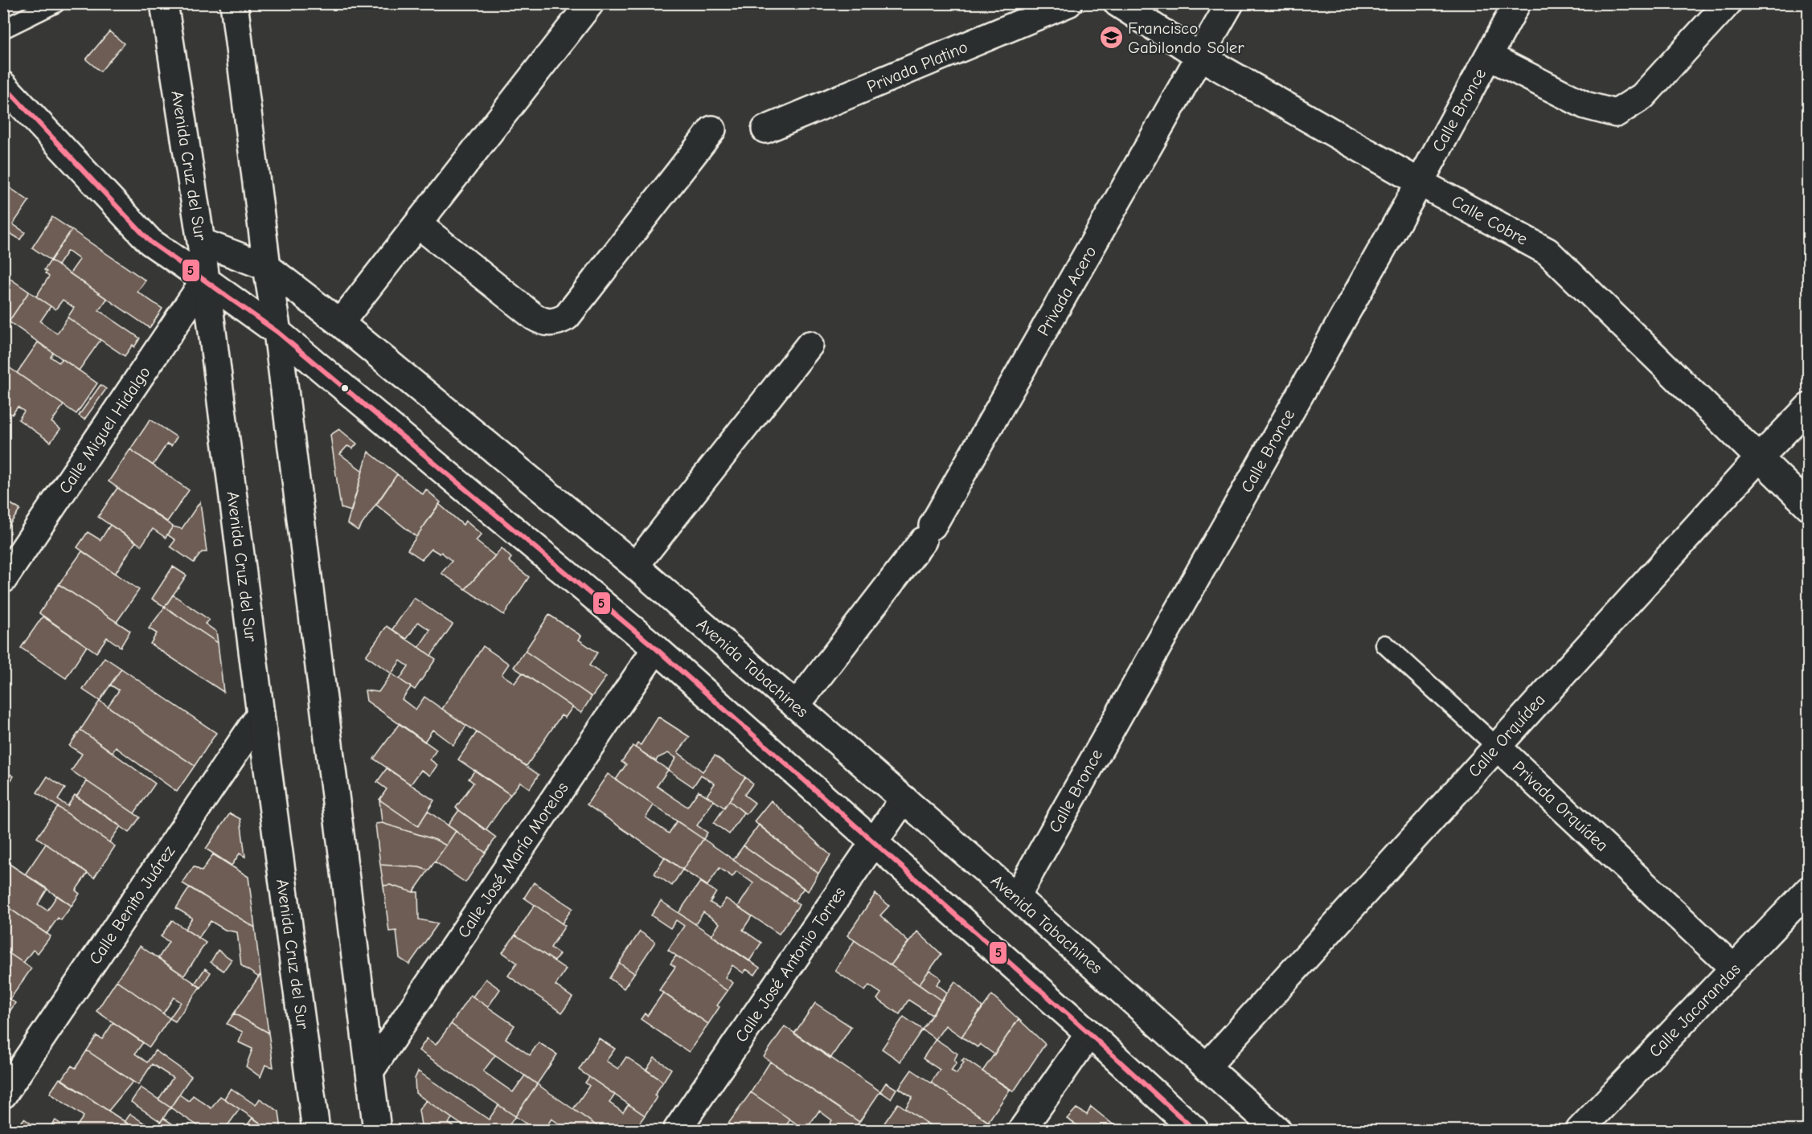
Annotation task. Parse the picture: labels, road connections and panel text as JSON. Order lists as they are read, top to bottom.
{
  "streets": {
    "street": [
      "Privada Platino",
      "Calle Bronce",
      "Avenida Cruz del Sur",
      "Calle Cobre",
      "Privada Acero",
      "Calle Miguel Hidalgo",
      "Avenida Tabachines",
      "Calle Orquídea",
      "Privada Orquídea",
      "Calle José María Morelos",
      "Calle Benito Juárez",
      "Calle José Antonio Torres",
      "Calle Jacarandas"
    ]
  },
  "crossings": [
    ["Calle Bronce", "Calle Cobre"],
    ["Calle Bronce", "Avenida Tabachines"],
    ["Avenida Cruz del Sur", "Calle Miguel Hidalgo"],
    ["Avenida Cruz del Sur", "Avenida Tabachines"],
    ["Avenida Cruz del Sur", "Calle Benito Juárez"],
    ["Calle Cobre", "Privada Acero"],
    ["Calle Cobre", "Calle Orquídea"],
    ["Privada Acero", "Avenida Tabachines"],
    ["Avenida Tabachines", "Calle Orquídea"],
    ["Avenida Tabachines", "Calle José Antonio Torres"],
    ["Calle Orquídea", "Privada Orquídea"],
    ["Privada Orquídea", "Calle Jacarandas"]
  ],
  "places": {
    "school or university": ["Francisco Gabilondo Soler"]
  },
  "lines": ["transit line 5"]
}
